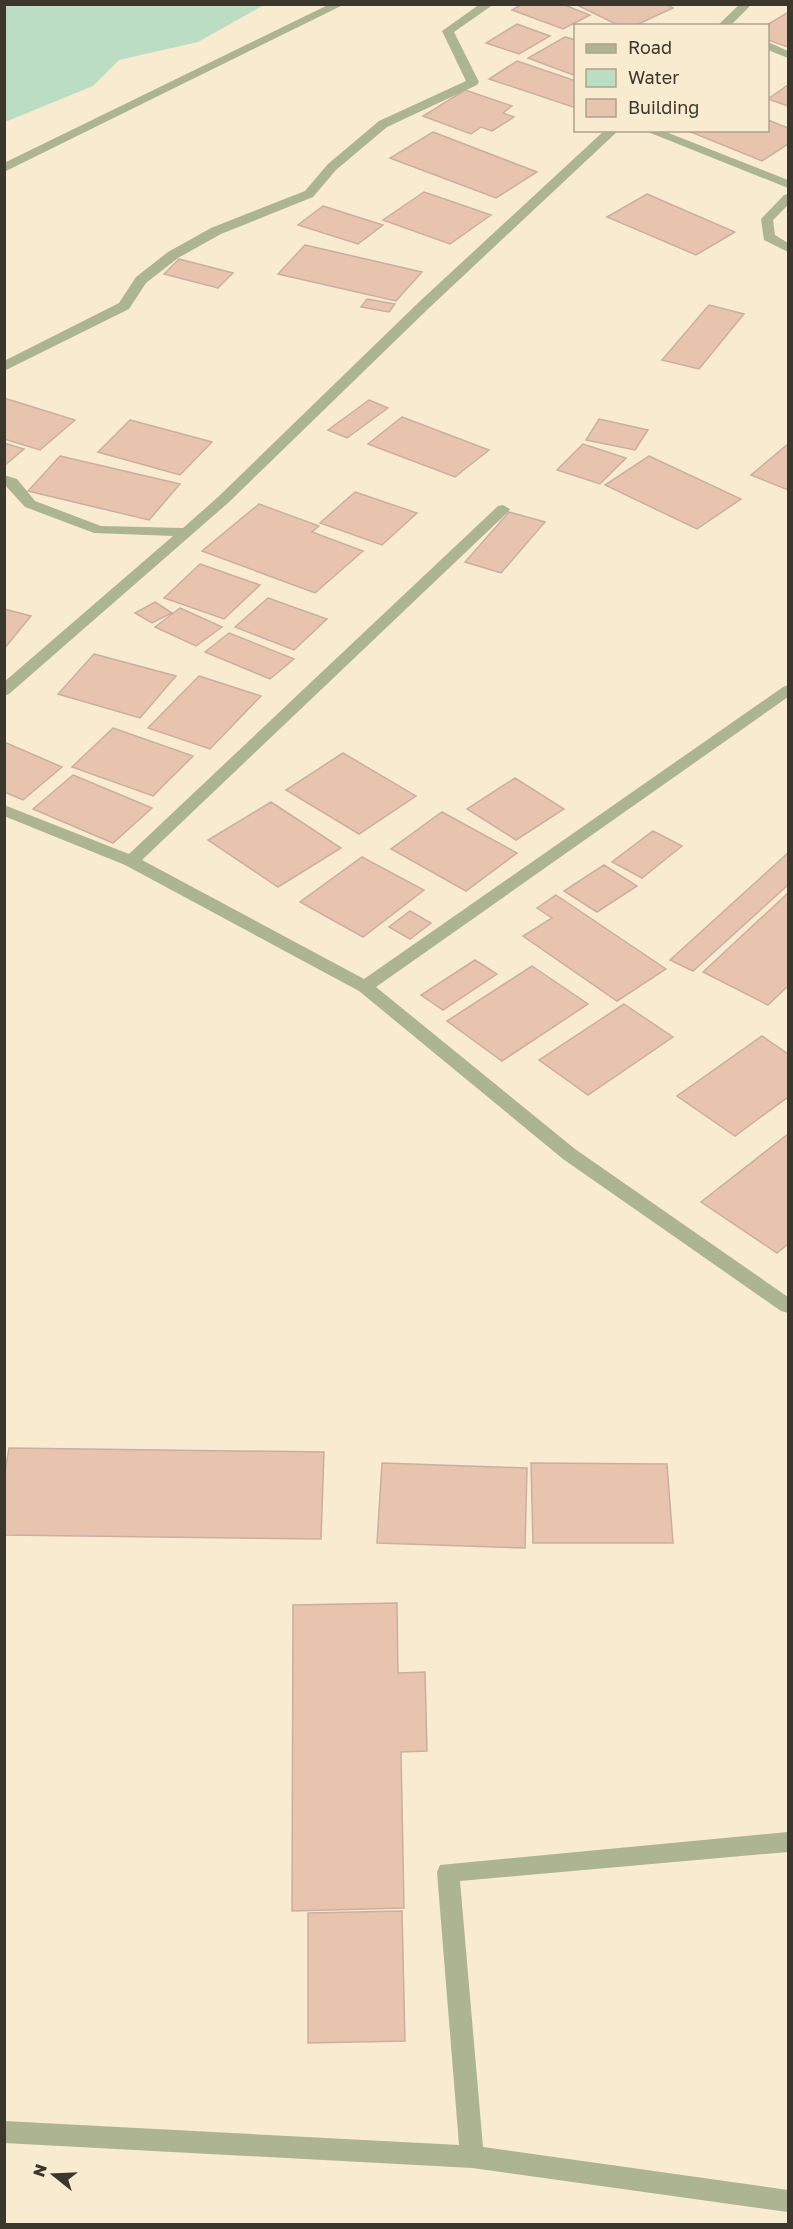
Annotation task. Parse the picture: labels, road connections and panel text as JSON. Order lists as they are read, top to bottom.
{
  "legend": ["Road", "Water", "Building"],
  "north": "left"
}
